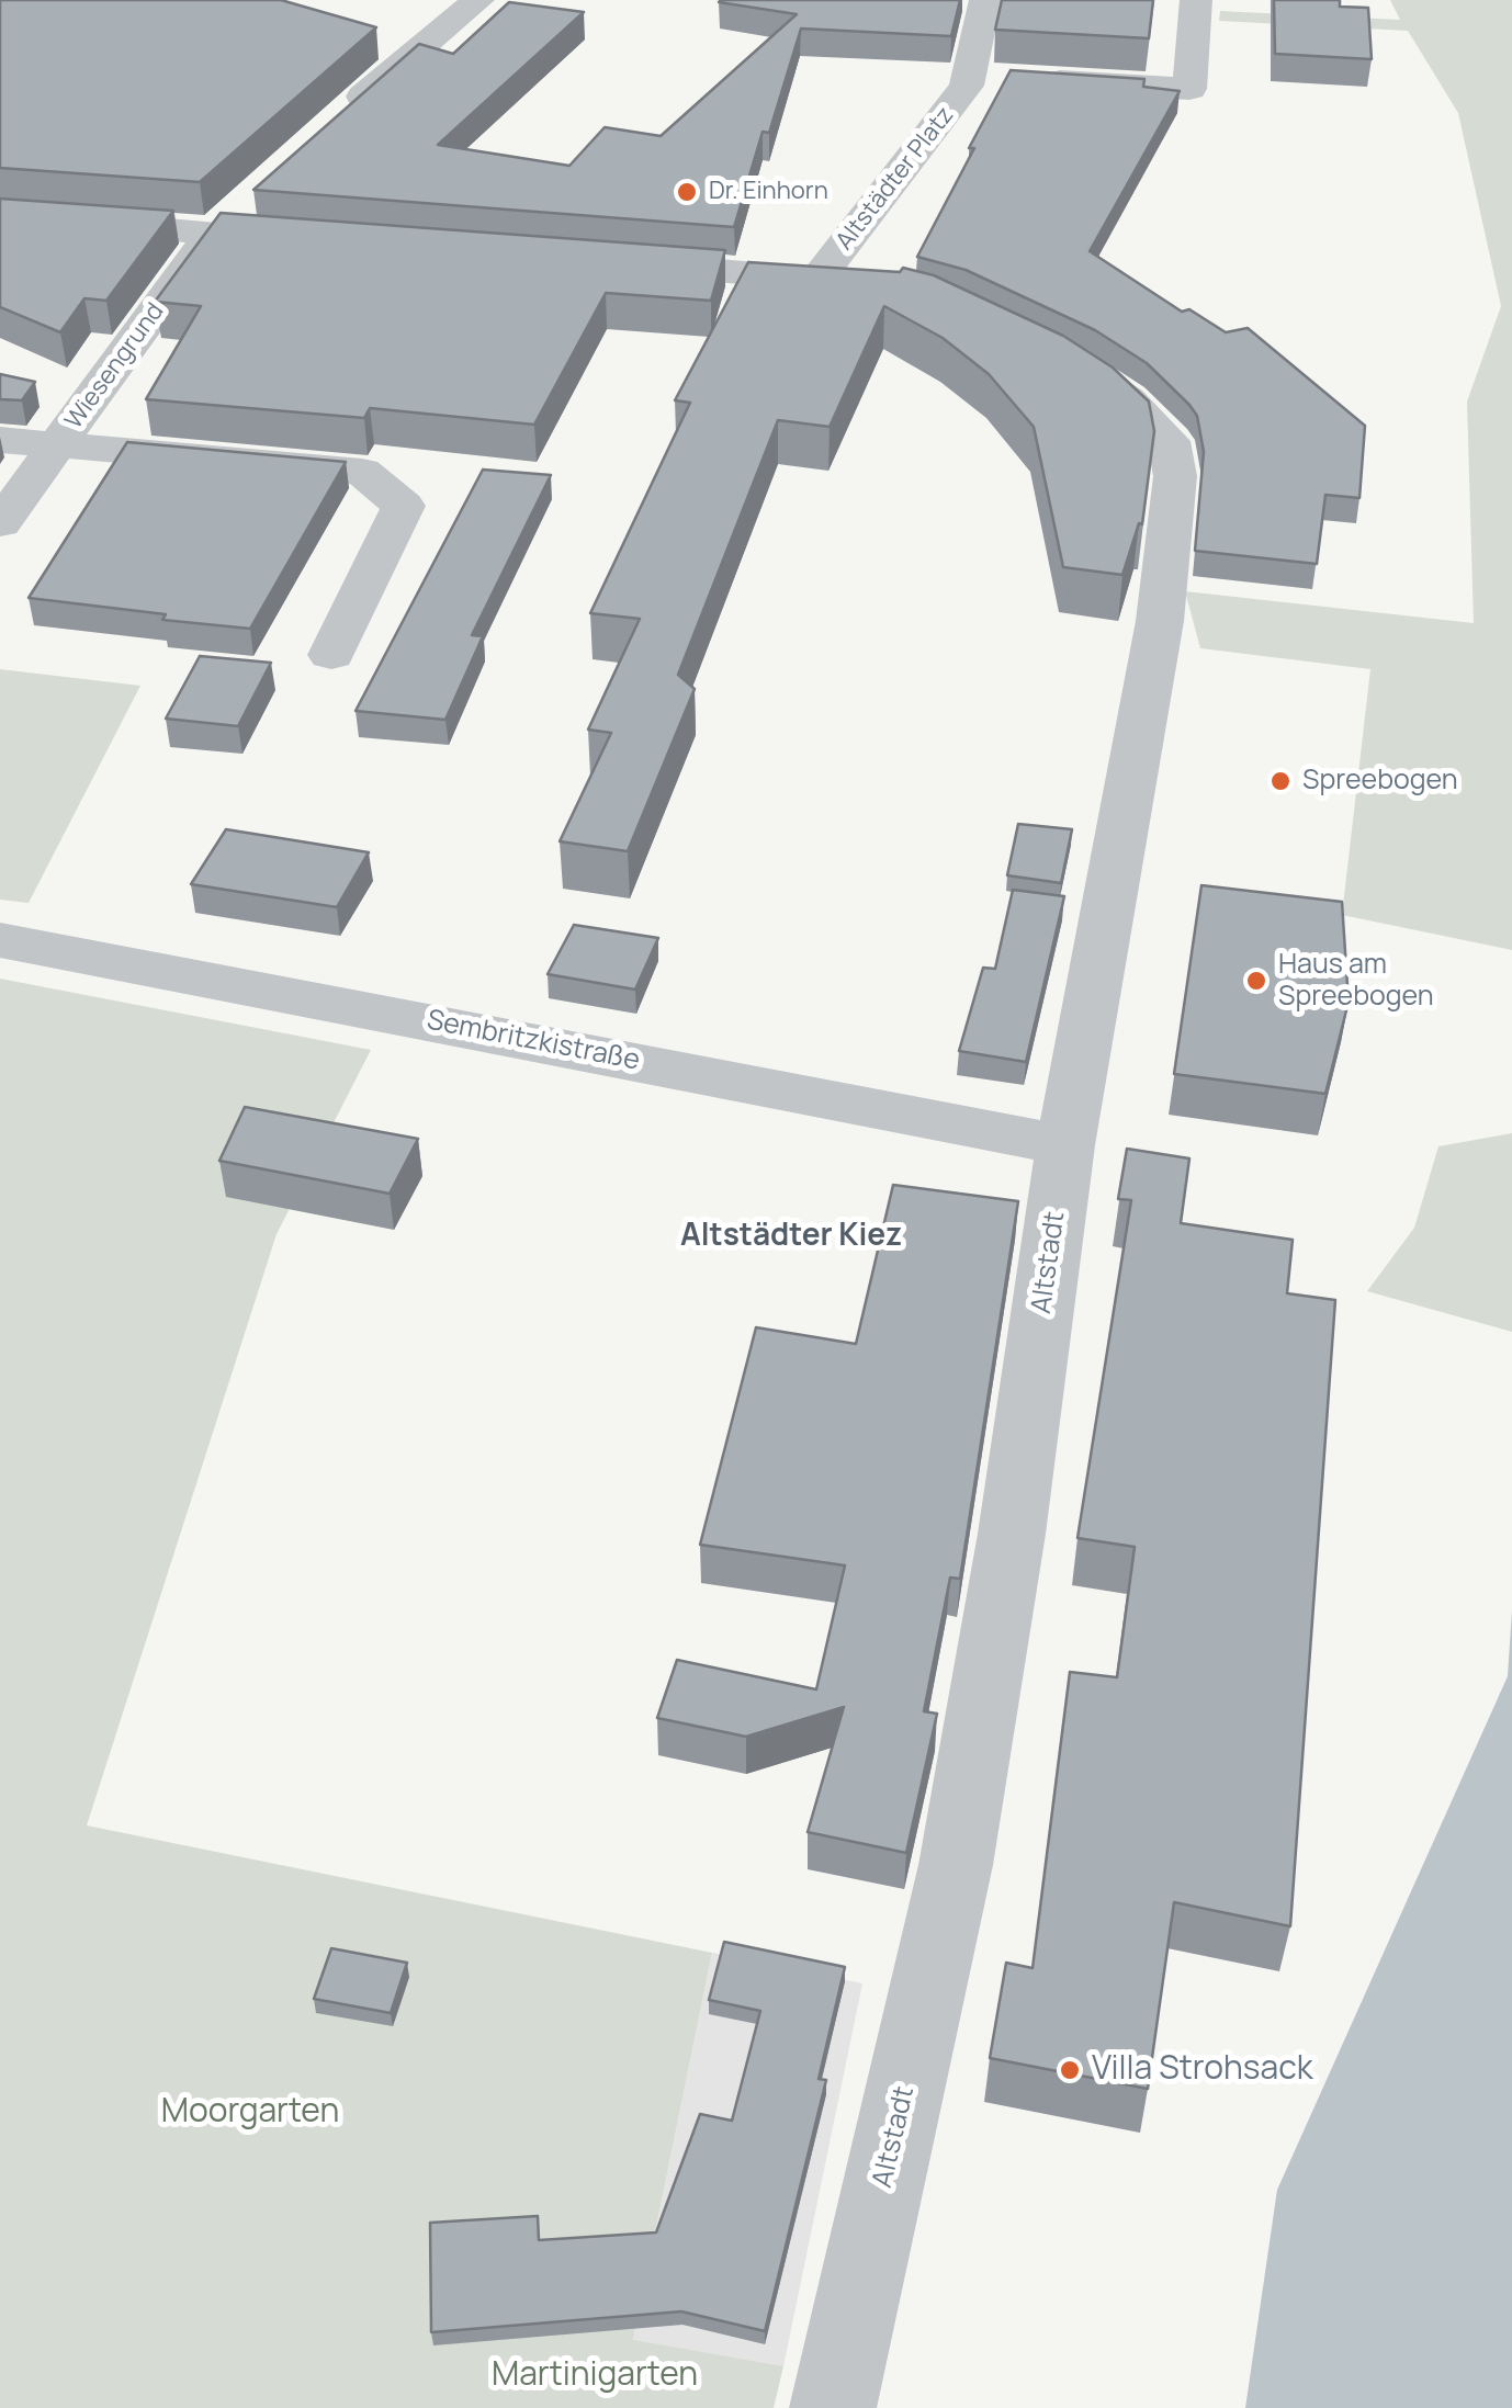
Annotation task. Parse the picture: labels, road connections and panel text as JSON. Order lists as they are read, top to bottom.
{
  "streets": {
    "street": [
      "Altstädter Platz",
      "Wiesengrund",
      "Sembritzkistraße",
      "Altstadt"
    ]
  },
  "crossings": [
    ["Sembritzkistraße", "Altstadt"]
  ],
  "districts": ["Altstädter Kiez"],
  "parks": ["Moorgarten", "Martinigarten"],
  "places": [
    "Dr. Einhorn",
    "Spreebogen",
    "Haus am Spreebogen",
    "Villa Strohsack"
  ]
}
